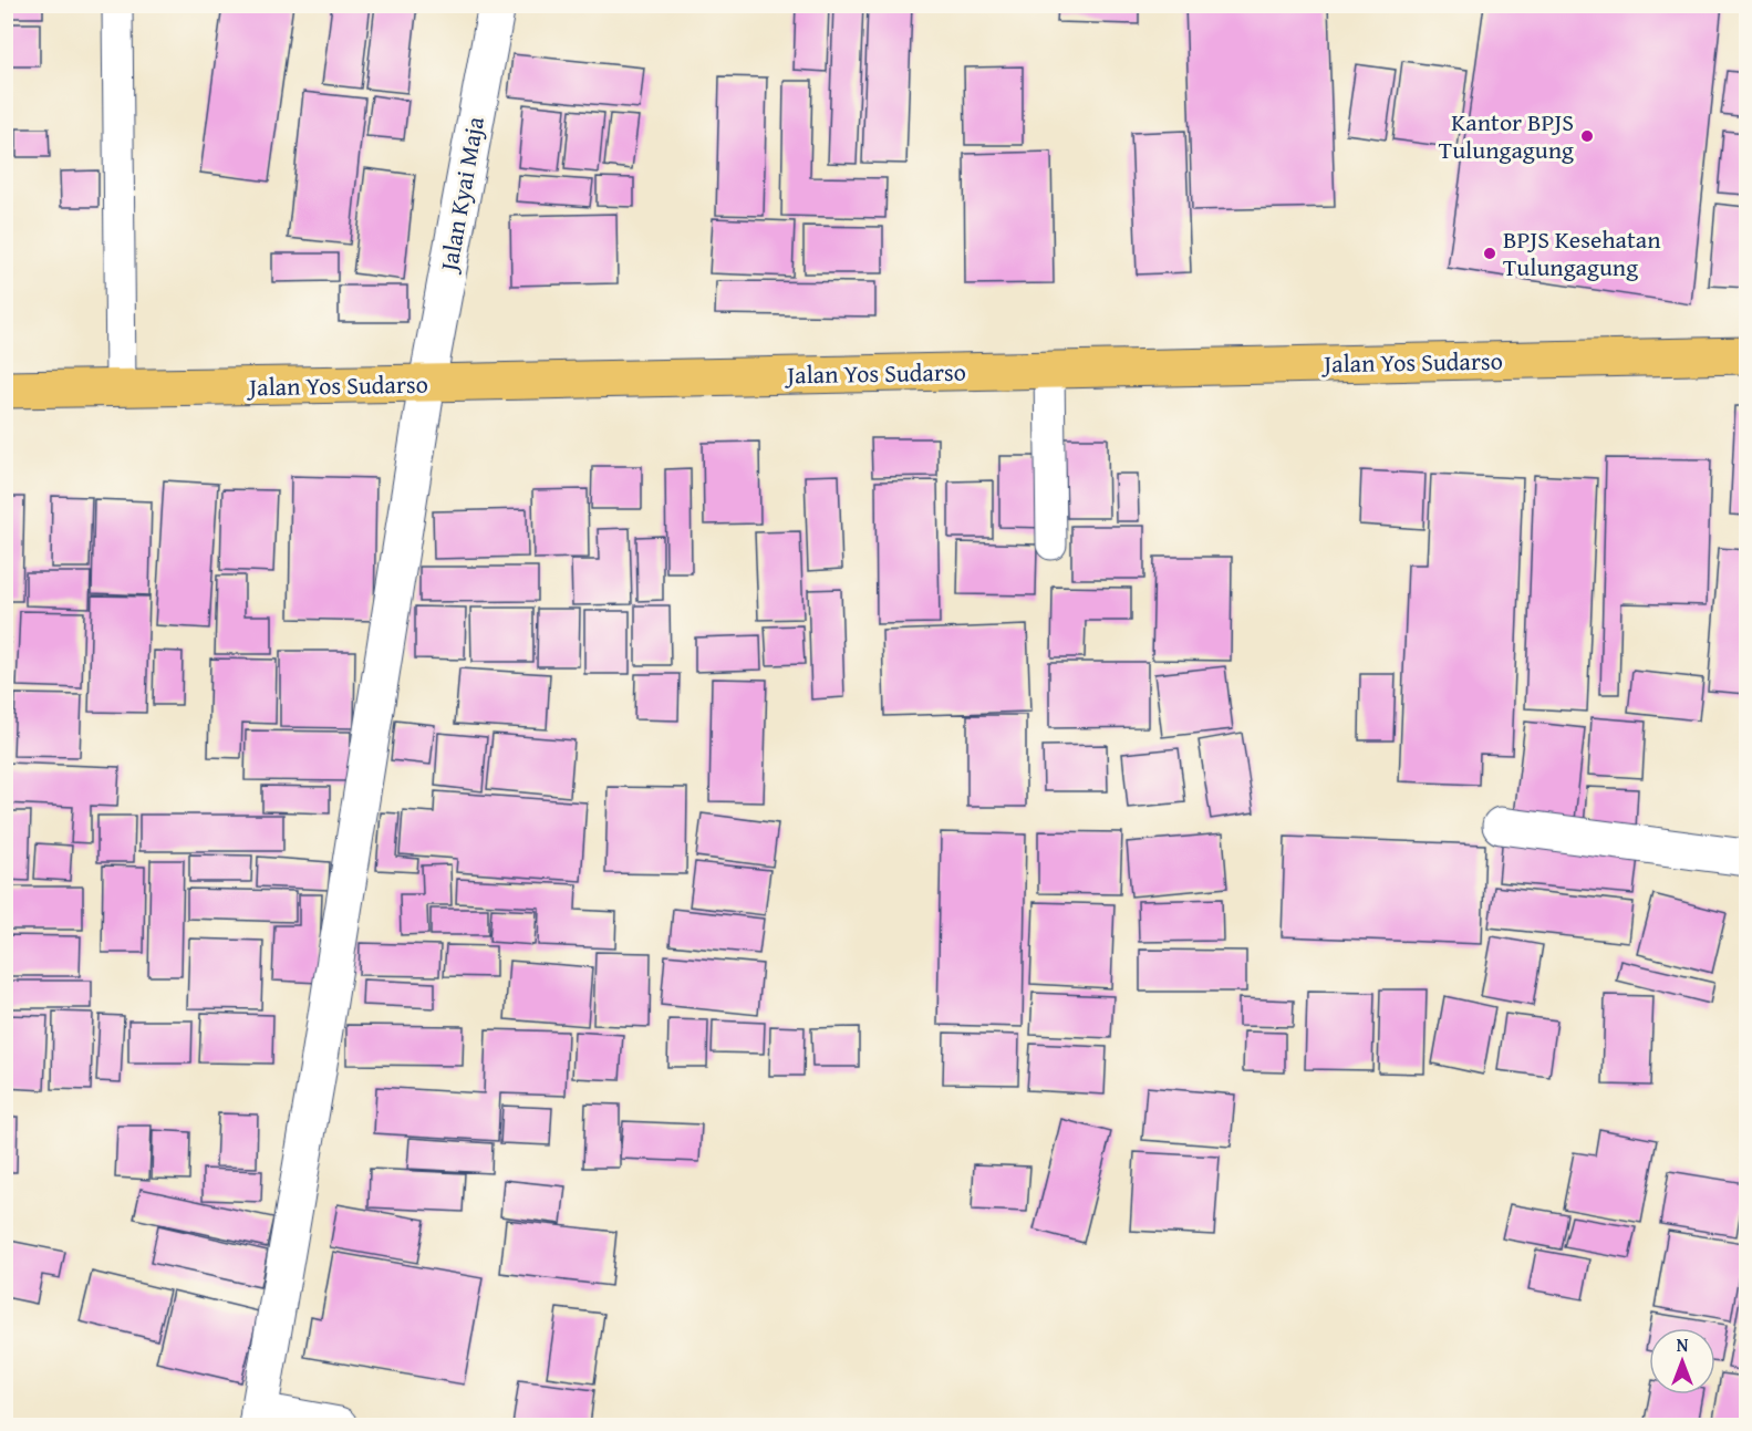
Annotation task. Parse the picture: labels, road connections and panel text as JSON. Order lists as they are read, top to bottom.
{
  "streets": {
    "highway": ["Jalan Yos Sudarso"],
    "street": ["Jalan Kyai Maja"]
  },
  "crossings": [
    ["Jalan Kyai Maja", "Jalan Yos Sudarso"]
  ],
  "places": ["Kantor BPJS Tulungagung", "BPJS Kesehatan Tulungagung"],
  "north": "top"
}
